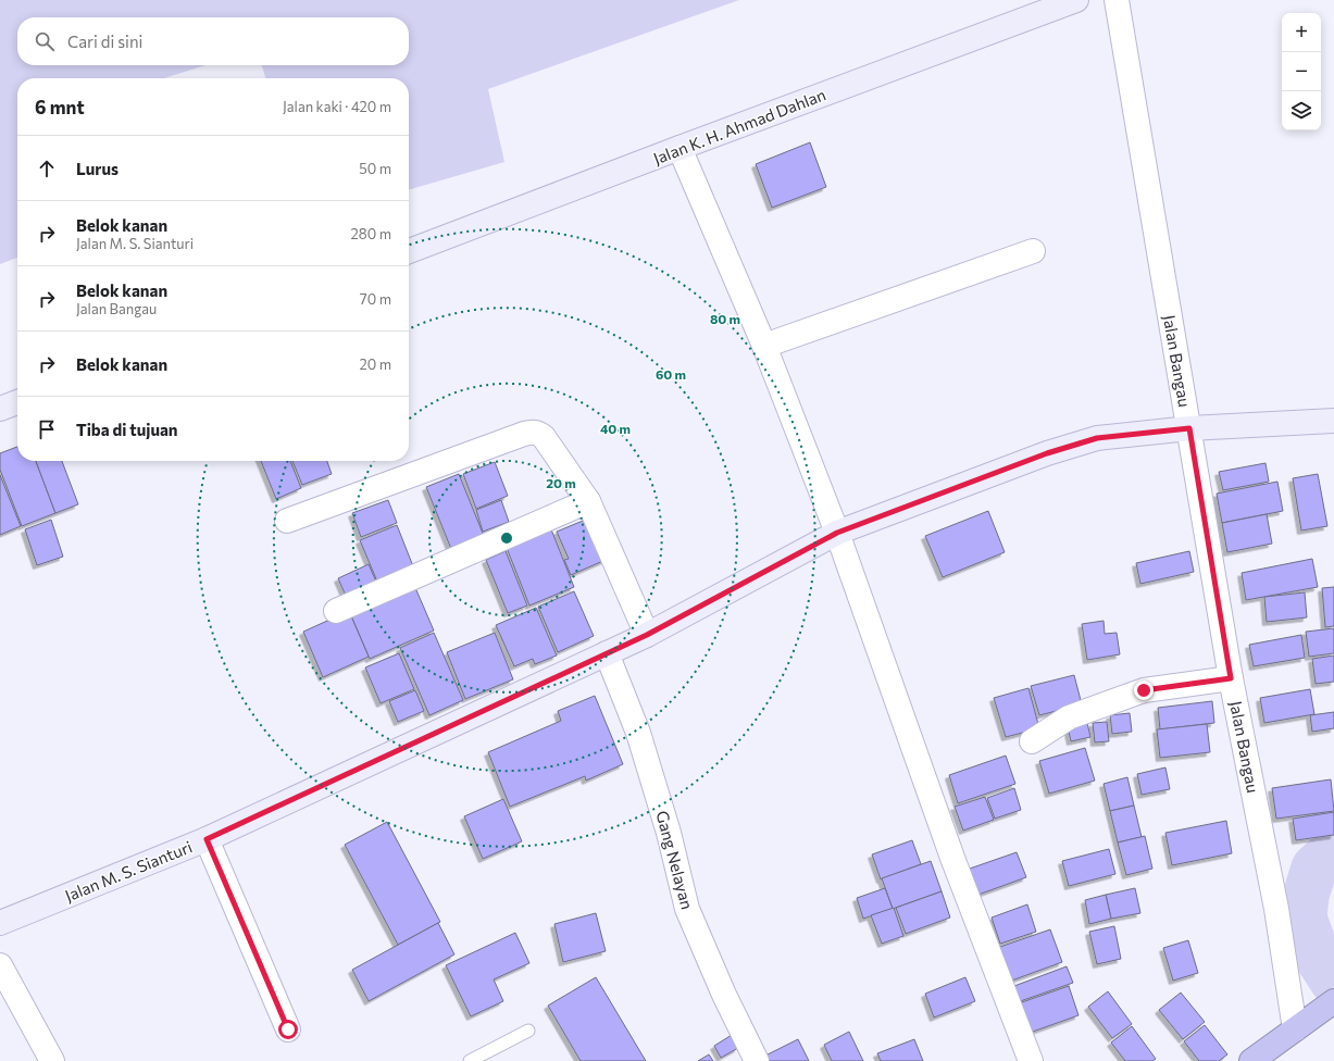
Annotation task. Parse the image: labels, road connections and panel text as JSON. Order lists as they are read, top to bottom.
{
  "streets": {
    "street": [
      "Jalan K. H. Ahmad Dahlan",
      "Jalan Bangau",
      "Gang Nelayan",
      "Jalan M. S. Sianturi"
    ]
  },
  "crossings": [
    ["Jalan Bangau", "Jalan M. S. Sianturi"],
    ["Gang Nelayan", "Jalan M. S. Sianturi"]
  ],
  "page": {
    "map_buttons": ["+", "−"],
    "search": "Cari di sini",
    "heading": ["6 mnt", "Jalan kaki · 420 m"],
    "list": [
      ["Lurus", "50 m"],
      ["Belok kanan", "Jalan M. S. Sianturi", "280 m"],
      ["Belok kanan", "Jalan Bangau", "70 m"],
      ["Belok kanan", "20 m"],
      "Tiba di tujuan"
    ]
  },
  "rings": [
    "80 m",
    "60 m",
    "40 m",
    "20 m"
  ]
}
